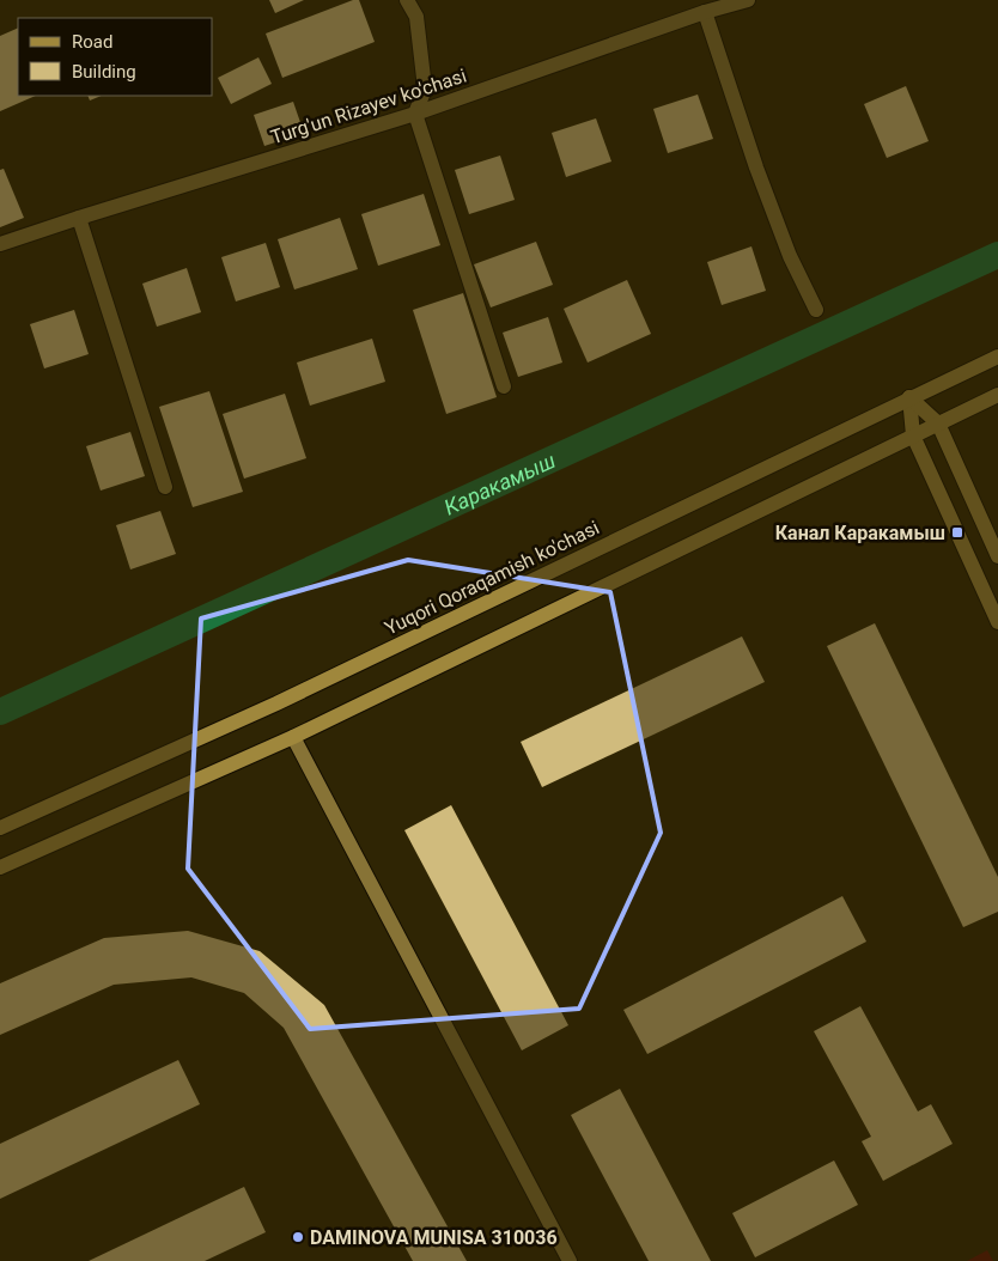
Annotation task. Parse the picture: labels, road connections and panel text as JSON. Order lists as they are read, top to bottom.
{
  "streets": {
    "main road": ["Yuqori Qoraqamish ko'chasi"],
    "street": ["Turg'un Rizayev ko'chasi"]
  },
  "water": ["Каракамыш"],
  "places": {
    "transit": ["Канал Каракамыш"],
    "other": ["DAMINOVA MUNISA 310036"]
  },
  "legend": ["Road", "Building"]
}
